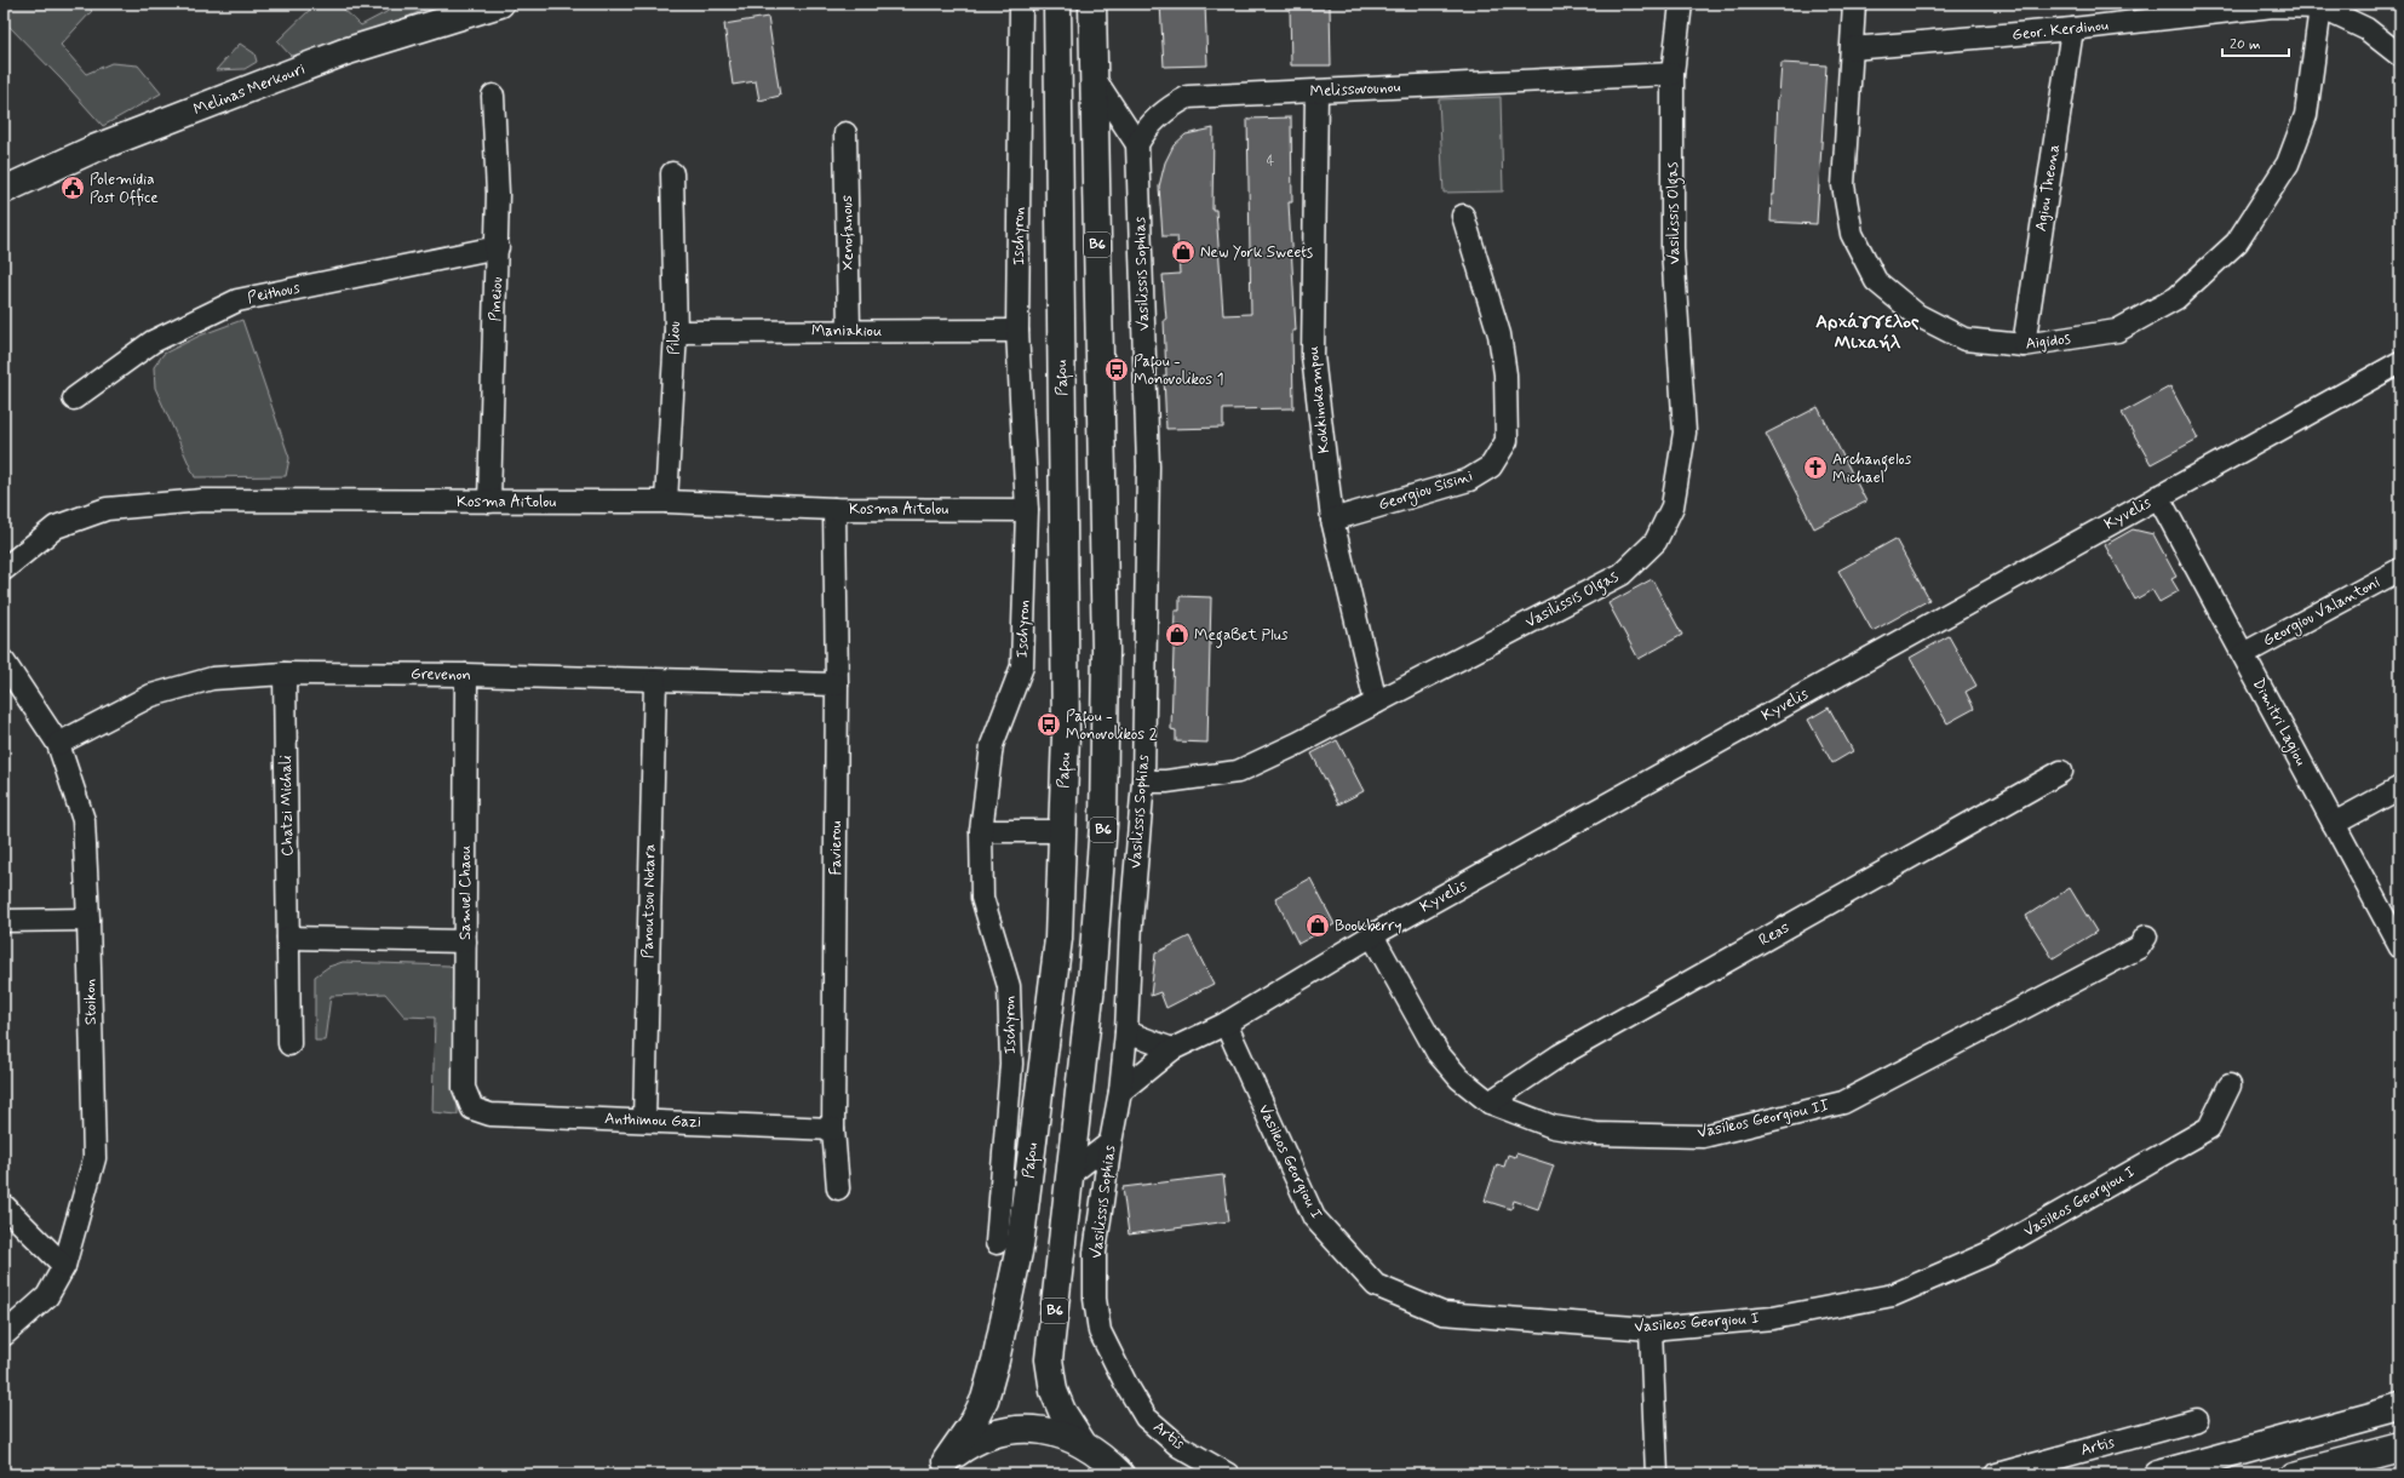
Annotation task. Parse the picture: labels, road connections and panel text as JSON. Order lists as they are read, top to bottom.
{
  "streets": {
    "main road": ["Melinas Merkouri", "B6", "Pafou"],
    "street": [
      "Geor. Kerdinou",
      "Melissovounou",
      "Agiou Theona",
      "Vasilissis Olgas",
      "Xenofanous",
      "Ischyron",
      "Vasilissis Sophias",
      "Peithous",
      "Pineiou",
      "Maniakiou",
      "Piliou",
      "Aigidos",
      "Kokkinokampou",
      "Georgiou Sisini",
      "Kosma Aitolou",
      "Kyvelis",
      "Georgiou Valantoni",
      "Grevenon",
      "Dimitri Lagiou",
      "Chatzi Michali",
      "Favierou",
      "Samuel Chaou",
      "Panoutsou Notara",
      "Reas",
      "Stoikon",
      "Vasileos Georgiou II",
      "Anthimou Gazi",
      "Vasileos Georgiou I",
      "Artis"
    ]
  },
  "crossings": [
    ["Geor. Kerdinou", "Agiou Theona"],
    ["Geor. Kerdinou", "Aigidos"],
    ["Melissovounou", "Vasilissis Olgas"],
    ["Melissovounou", "Vasilissis Sophias"],
    ["Melissovounou", "Kokkinokampou"],
    ["Agiou Theona", "Aigidos"],
    ["Vasilissis Olgas", "Vasilissis Sophias"],
    ["Vasilissis Olgas", "Kokkinokampou"],
    ["Xenofanous", "Maniakiou"],
    ["Ischyron", "Maniakiou"],
    ["Ischyron", "Kosma Aitolou"],
    ["B6", "Pafou"],
    ["Vasilissis Sophias", "Kyvelis"],
    ["Vasilissis Sophias", "Artis"],
    ["Peithous", "Pineiou"],
    ["Pineiou", "Kosma Aitolou"],
    ["Maniakiou", "Piliou"],
    ["Piliou", "Kosma Aitolou"],
    ["Kokkinokampou", "Georgiou Sisini"],
    ["Kosma Aitolou", "Favierou"],
    ["Kyvelis", "Dimitri Lagiou"],
    ["Kyvelis", "Vasileos Georgiou II"],
    ["Kyvelis", "Vasileos Georgiou I"],
    ["Georgiou Valantoni", "Dimitri Lagiou"],
    ["Grevenon", "Chatzi Michali"],
    ["Grevenon", "Favierou"],
    ["Grevenon", "Samuel Chaou"],
    ["Grevenon", "Panoutsou Notara"],
    ["Grevenon", "Stoikon"],
    ["Favierou", "Anthimou Gazi"],
    ["Samuel Chaou", "Anthimou Gazi"],
    ["Panoutsou Notara", "Anthimou Gazi"],
    ["Reas", "Vasileos Georgiou II"]
  ],
  "districts": ["Αρχάγγελος Μιχαήλ"],
  "places": {
    "public building": ["Polemidia Post Office"],
    "shop": ["New York Sweets", "MegaBet Plus", "Bookberry"],
    "bus stop": ["Pafou - Monovolikos 1", "Pafou - Monovolikos 2"],
    "church": ["Archangelos Michael"]
  },
  "house_numbers": ["4"],
  "scale_bar": "20 m"
}
